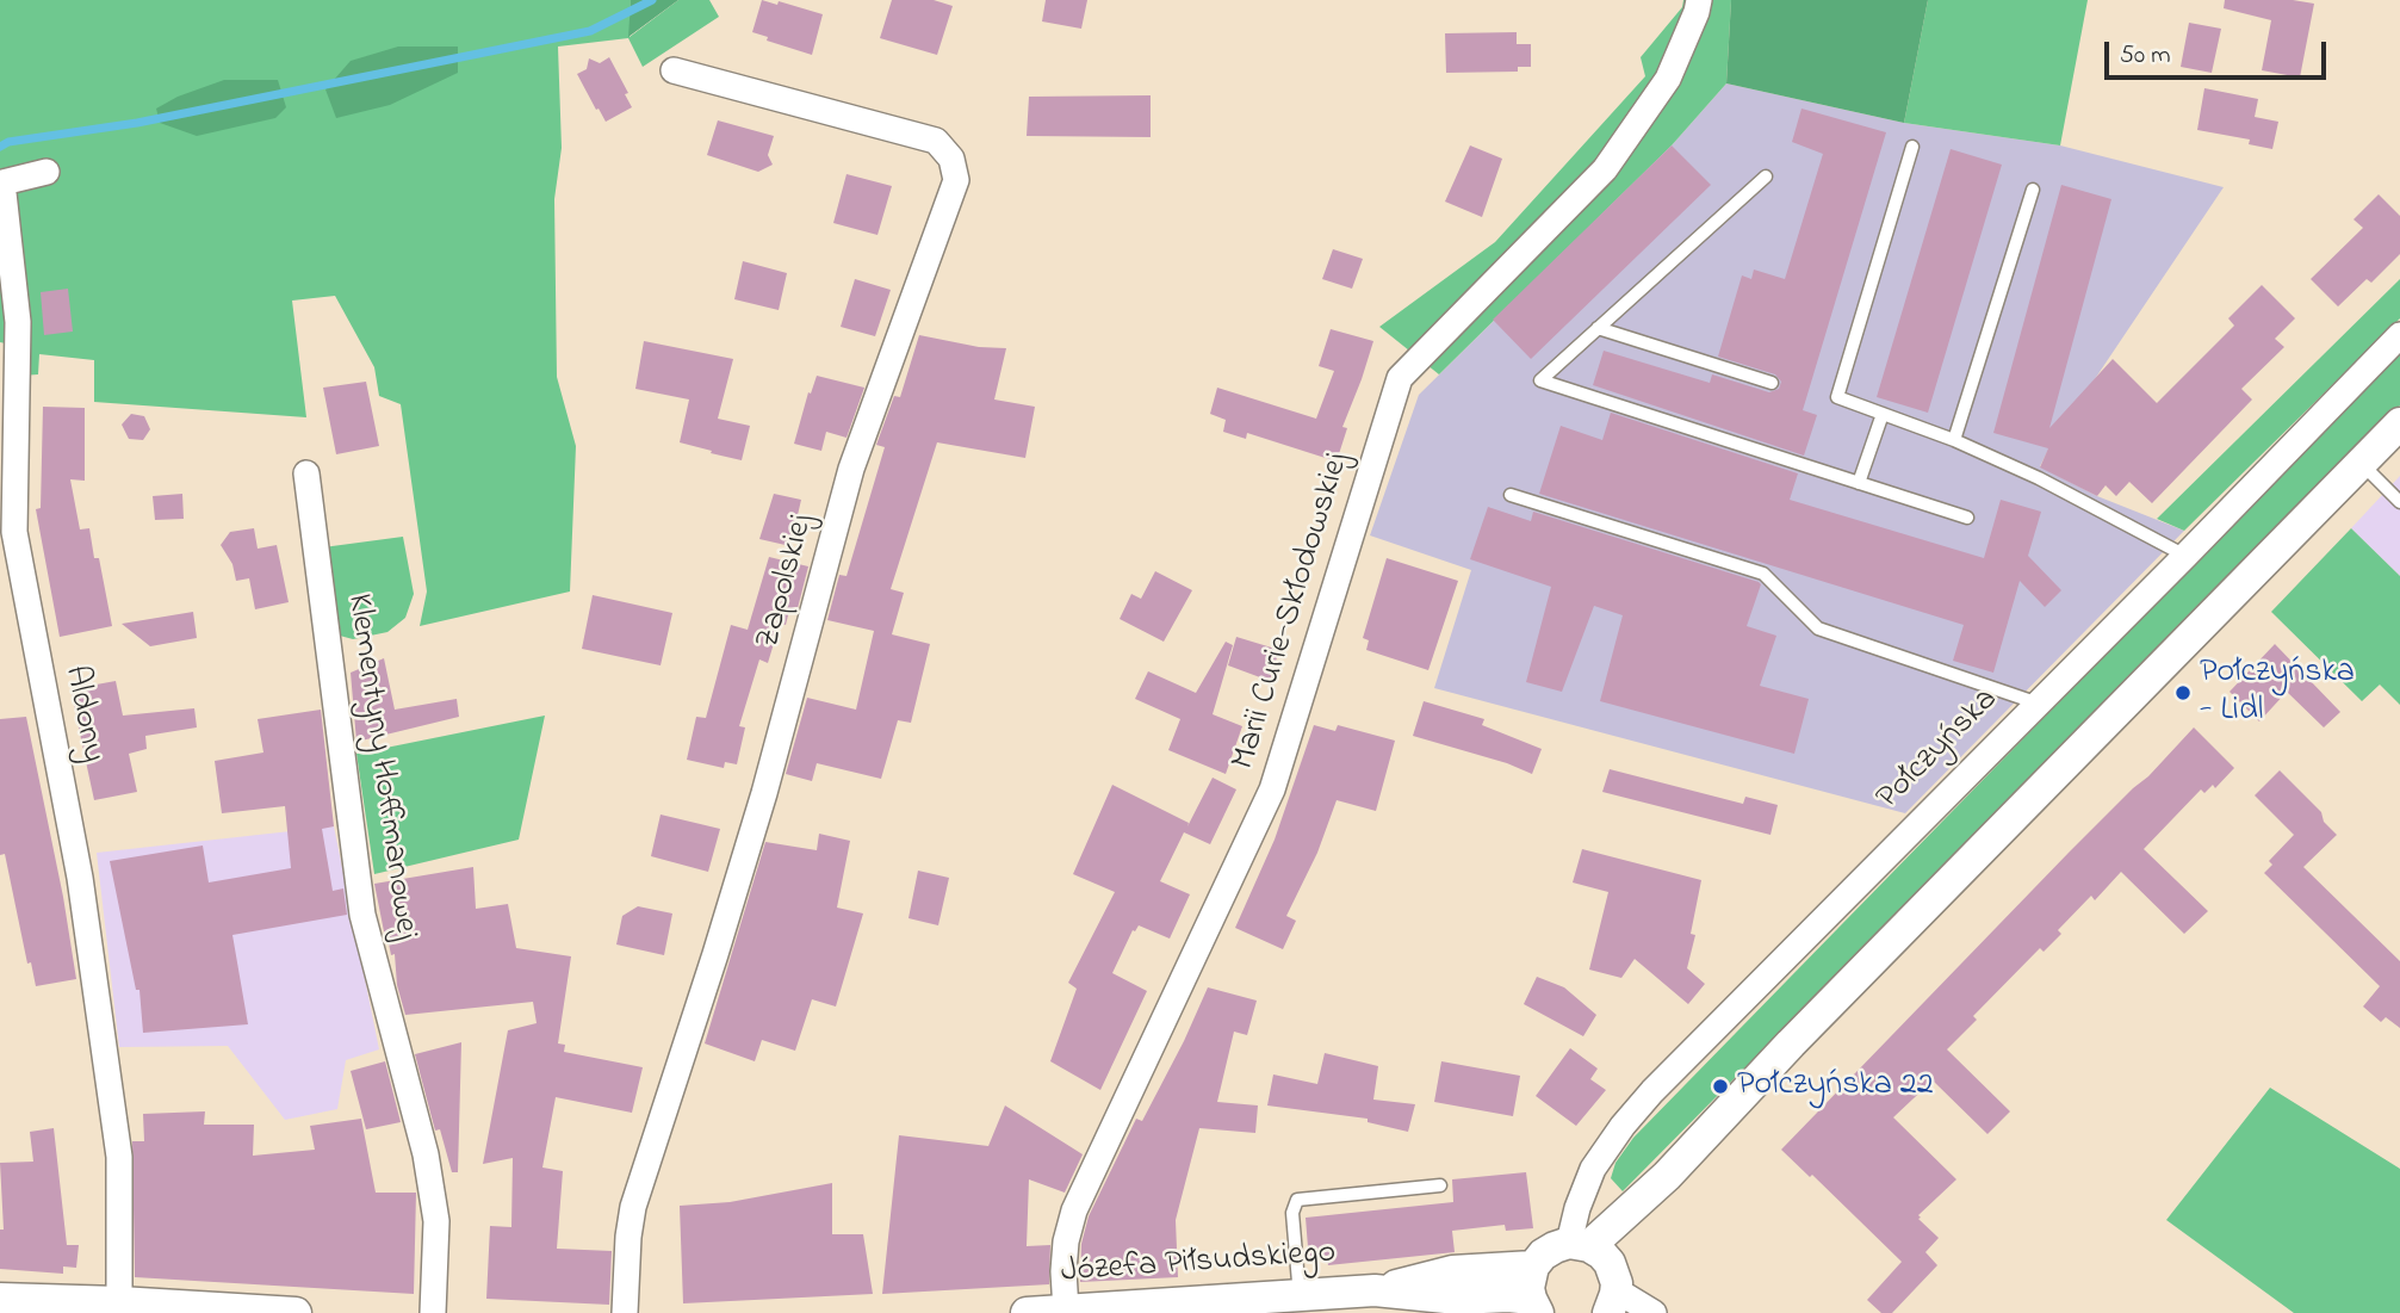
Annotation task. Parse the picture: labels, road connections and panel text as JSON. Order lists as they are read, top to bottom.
{
  "streets": {
    "street": [
      "Zapolskiej",
      "Marii Curie-Skłodowskiej",
      "Aldony",
      "Połczyńska",
      "Klementyny Hoffmanowej",
      "Józefa Piłsudskiego"
    ]
  },
  "crossings": [
    ["Marii Curie-Skłodowskiej", "Józefa Piłsudskiego"]
  ],
  "places": ["Połczyńska - Lidl", "Połczyńska 22"],
  "scale_bar": "50 m"
}
